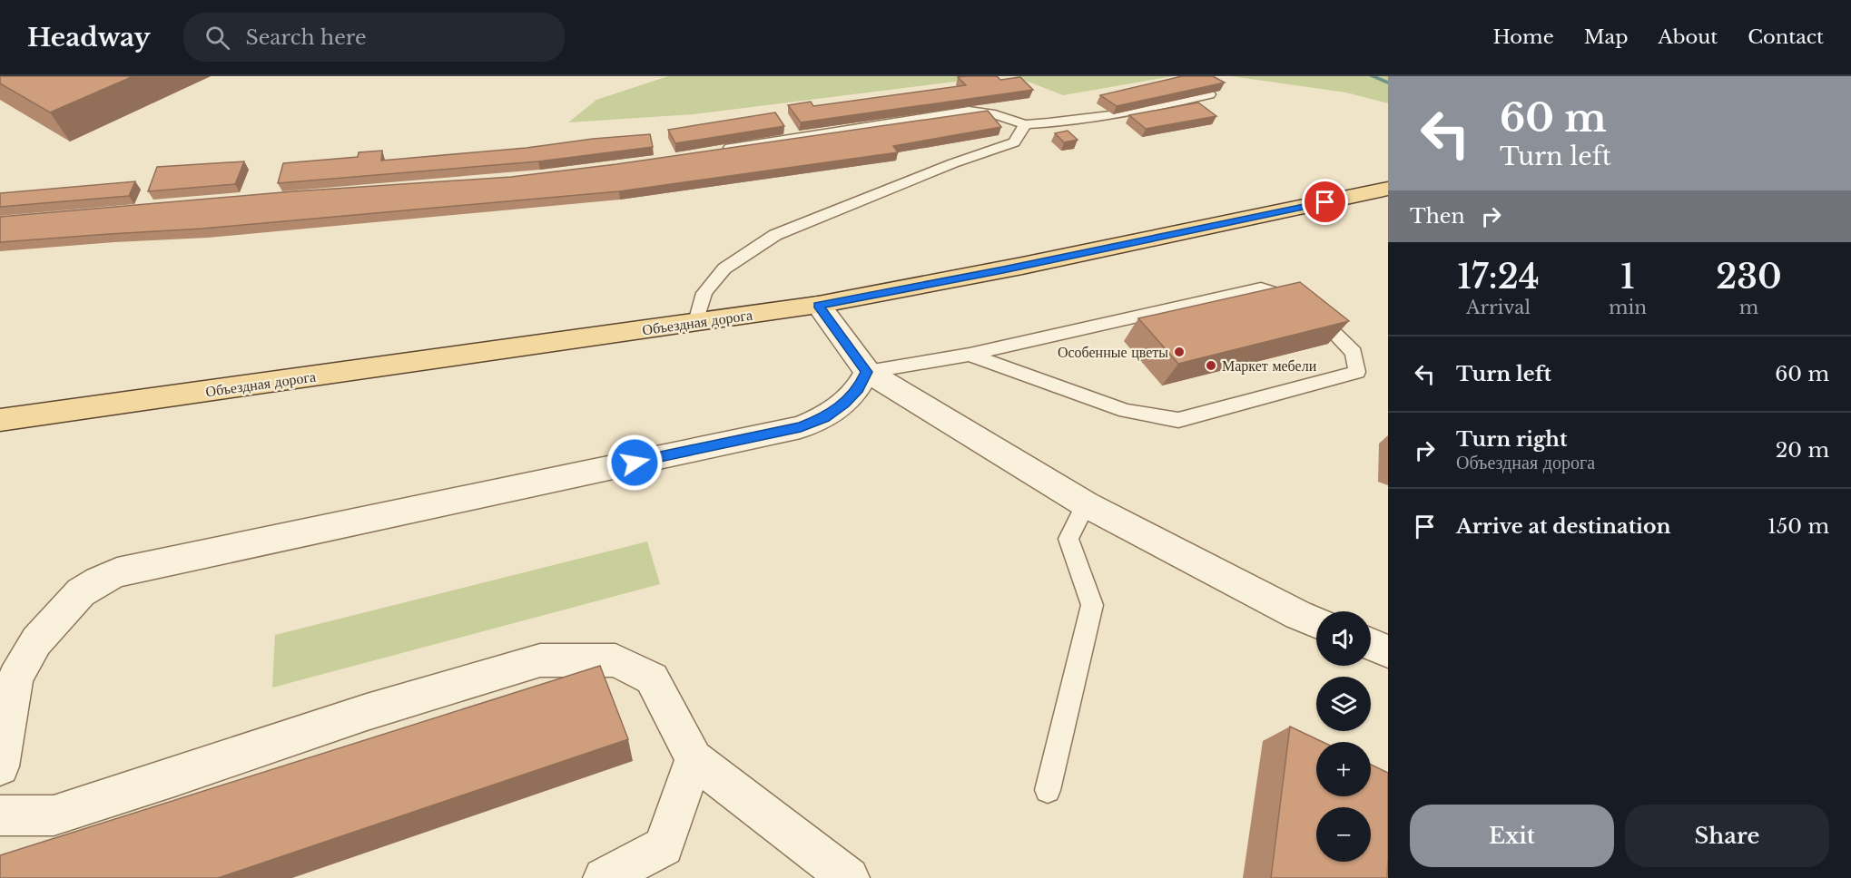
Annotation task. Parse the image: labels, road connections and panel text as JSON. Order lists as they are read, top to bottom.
{
  "streets": {
    "main road": ["Объездная дорога"]
  },
  "places": ["Особенные цветы", "Маркет мебели"],
  "page": {
    "header": "Headway",
    "search": "Search here",
    "nav": [
      "Home",
      "Map",
      "About",
      "Contact"
    ],
    "turn": ["60 m", "Turn left"],
    "then": "Then",
    "eta": [
      "17:24",
      "Arrival",
      "1",
      "min",
      "230",
      "m"
    ],
    "list": [
      {
        "name": "Turn left",
        "value": "60 m"
      },
      {
        "name": "Turn right",
        "note": "Объездная дорога",
        "value": "20 m"
      },
      {
        "name": "Arrive at destination",
        "value": "150 m"
      }
    ],
    "map_buttons": ["+", "−"],
    "buttons": ["Exit", "Share"]
  }
}
